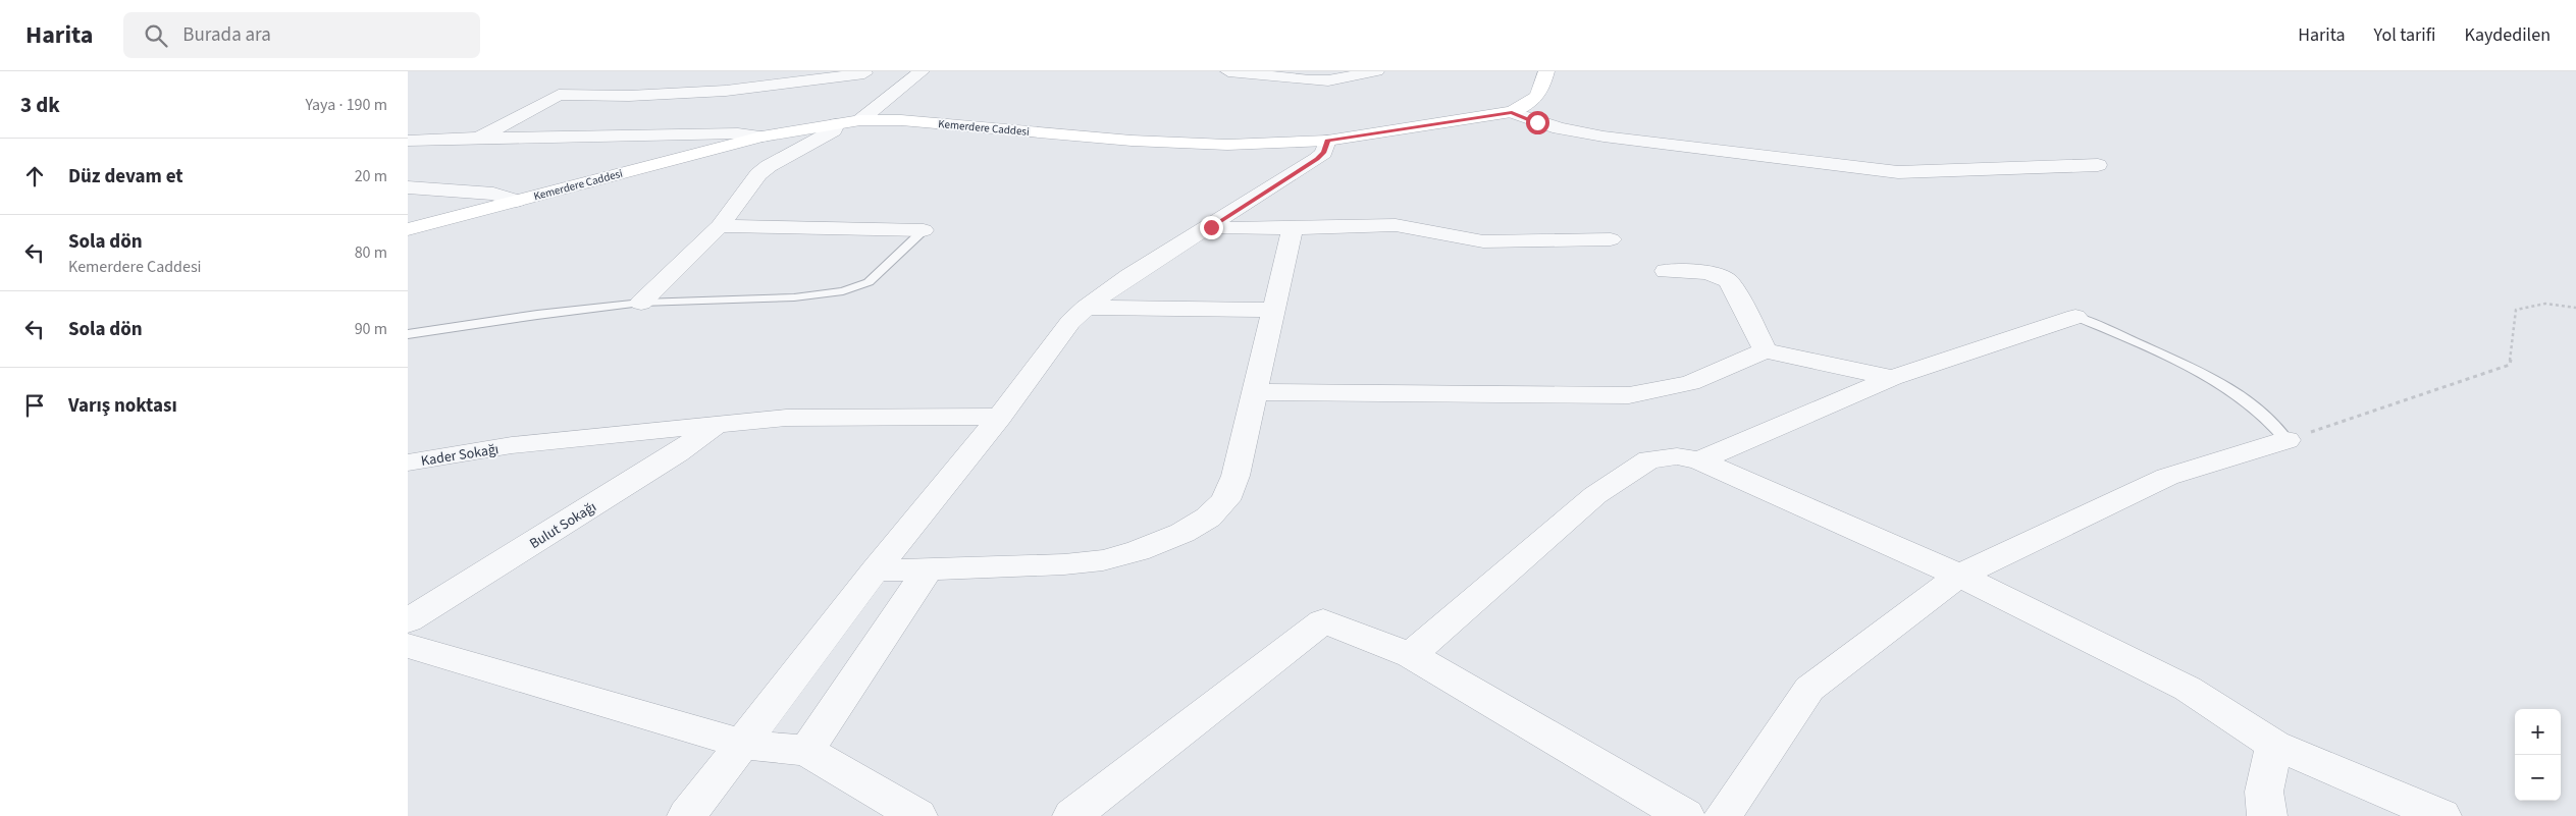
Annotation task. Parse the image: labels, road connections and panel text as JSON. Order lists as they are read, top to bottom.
{
  "streets": {
    "street": ["Kemerdere Caddesi", "Kader Sokağı", "Bulut Sokağı"]
  },
  "page": {
    "header": "Harita",
    "search": "Burada ara",
    "nav": ["Harita", "Yol tarifi", "Kaydedilen"],
    "heading": ["3 dk", "Yaya · 190 m"],
    "list": [
      ["Düz devam et", "20 m"],
      ["Sola dön", "Kemerdere Caddesi", "80 m"],
      ["Sola dön", "90 m"],
      "Varış noktası"
    ],
    "map_buttons": ["+", "−"]
  }
}
